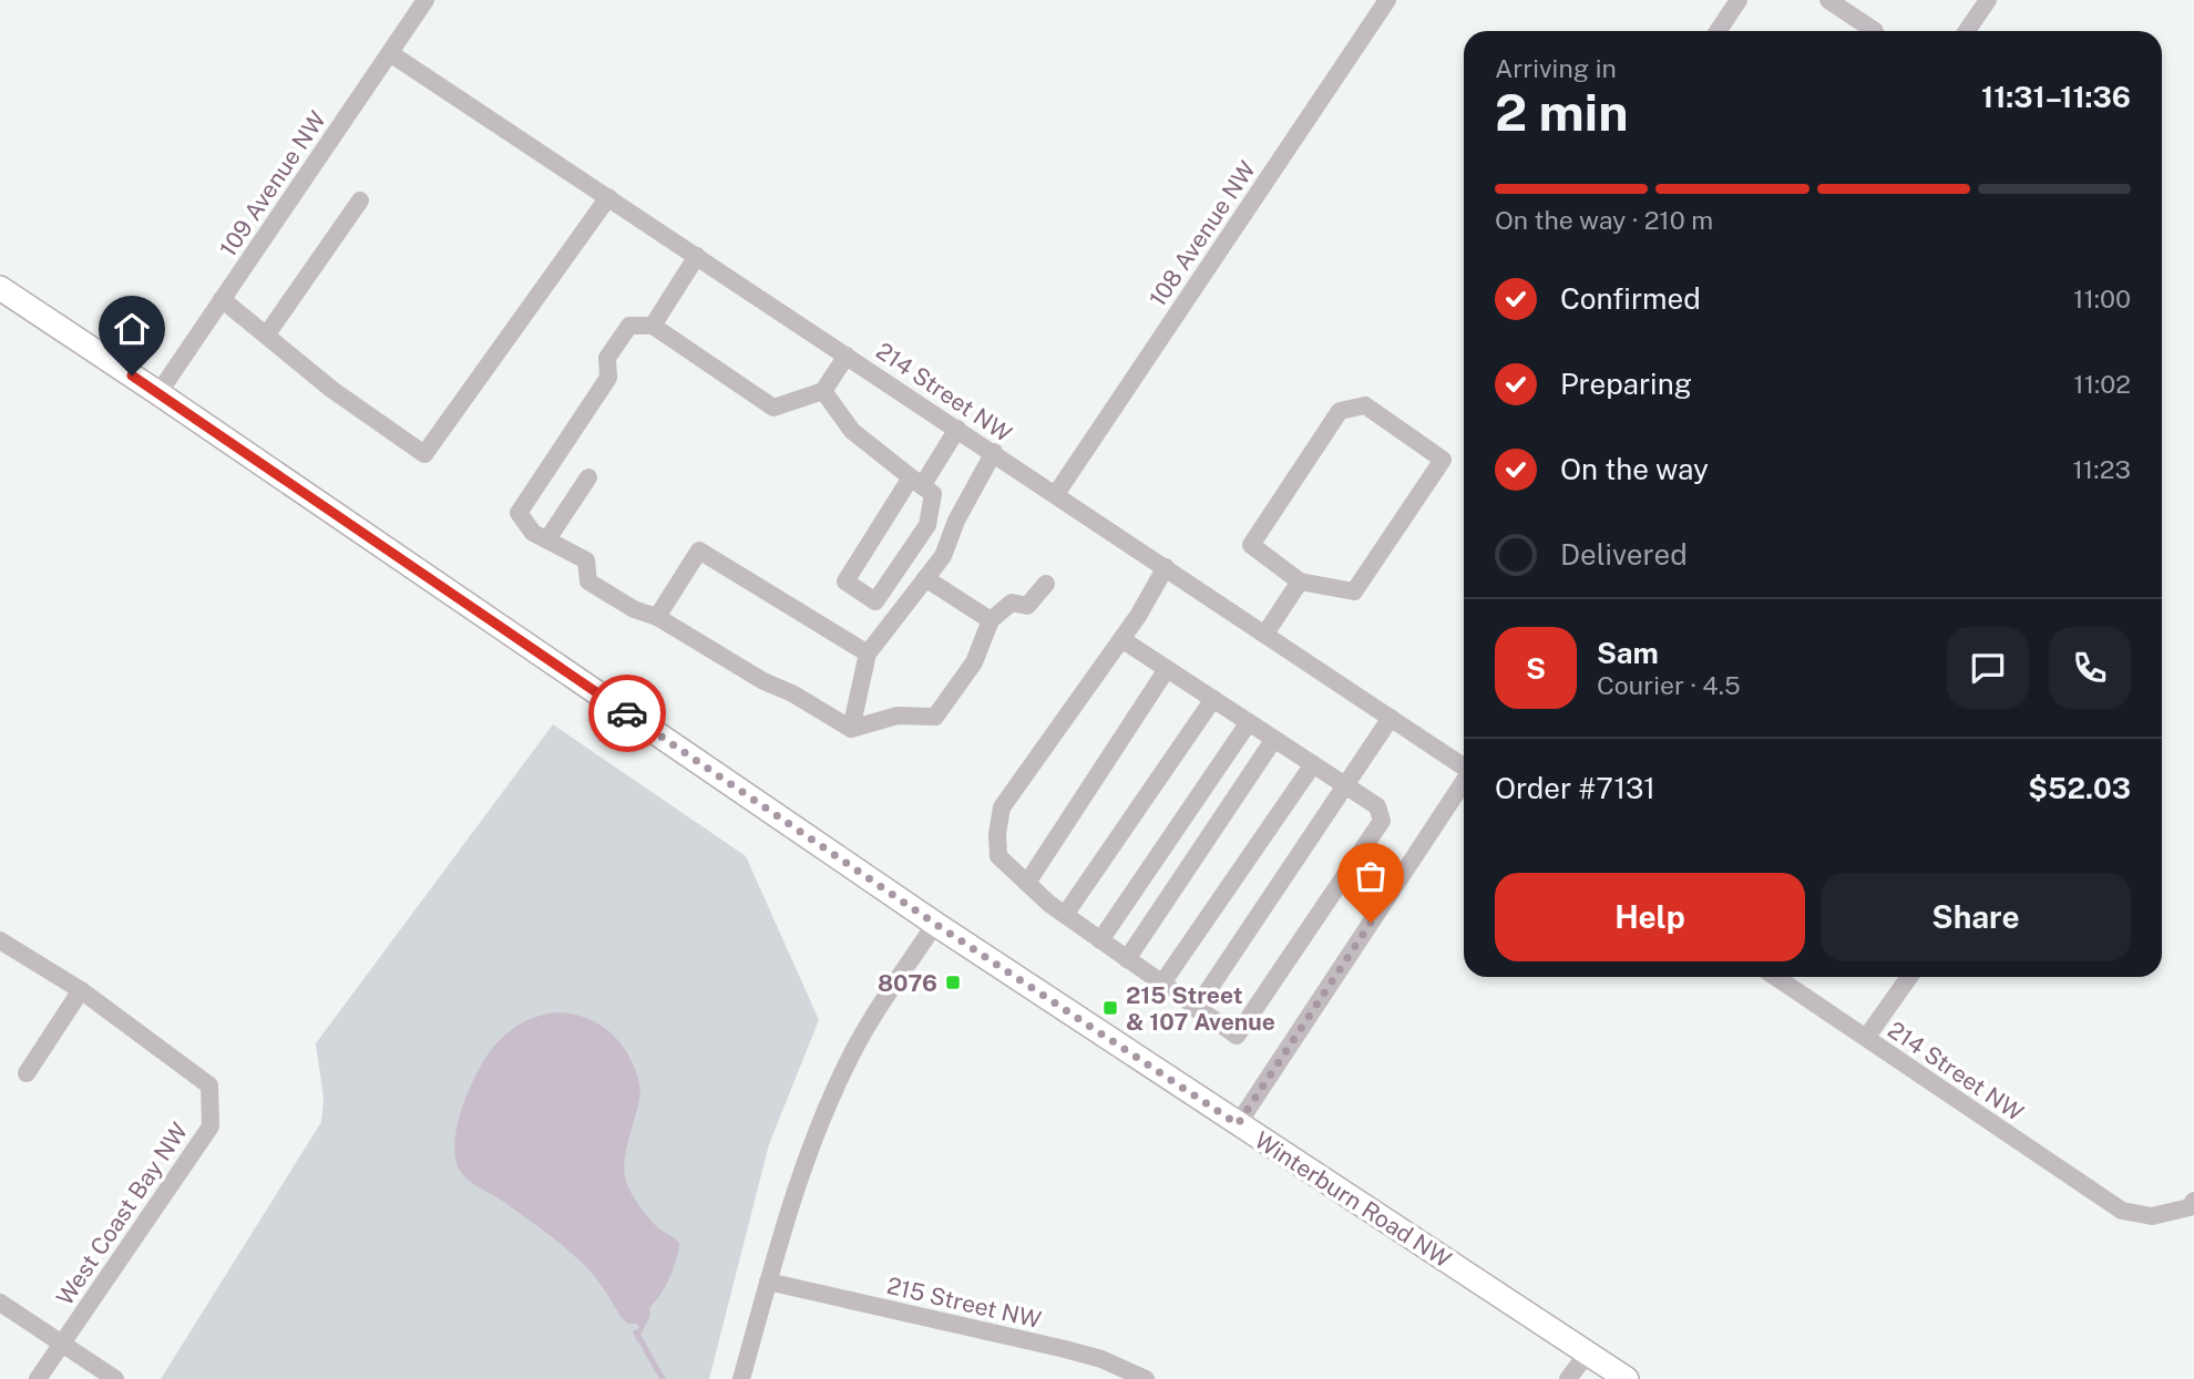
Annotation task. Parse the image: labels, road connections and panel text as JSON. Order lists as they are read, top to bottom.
{
  "streets": {
    "main road": ["Winterburn Road NW"],
    "street": [
      "109 Avenue NW",
      "108 Avenue NW",
      "214 Street NW",
      "West Coast Bay NW",
      "215 Street NW"
    ]
  },
  "crossings": [
    ["109 Avenue NW", "214 Street NW"],
    ["109 Avenue NW", "Winterburn Road NW"],
    ["108 Avenue NW", "214 Street NW"]
  ],
  "places": {
    "transit": ["8076", "215 Street & 107 Avenue"]
  },
  "page": {
    "heading": ["2 min", "Arriving in", "11:31–11:36"],
    "panel": [
      "Sam",
      "Courier · 4.5",
      "Order #7131",
      "$52.03"
    ],
    "bar": "On the way · 210 m",
    "list": [
      ["Confirmed", "11:00"],
      ["Preparing", "11:02"],
      ["On the way", "11:23"],
      "Delivered"
    ],
    "round": "S",
    "buttons": ["Help", "Share"]
  }
}
